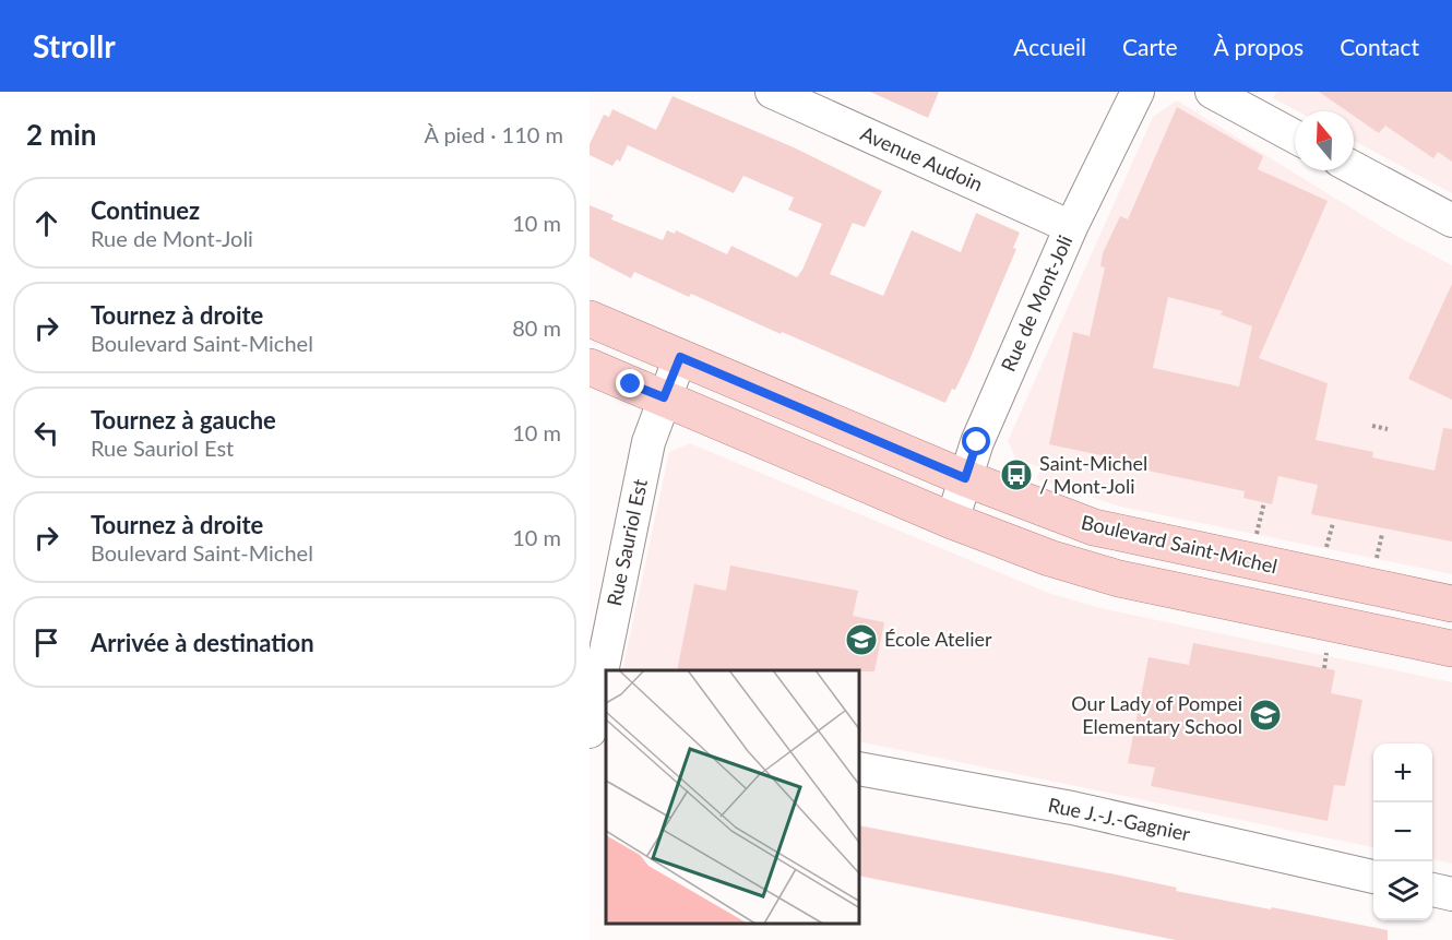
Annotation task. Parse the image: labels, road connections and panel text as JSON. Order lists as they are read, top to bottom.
{
  "streets": {
    "main road": ["Boulevard Saint-Michel"],
    "street": [
      "Avenue Audoin",
      "Rue de Mont-Joli",
      "Rue Sauriol Est",
      "Rue J.-J.-Gagnier"
    ]
  },
  "crossings": [
    ["Avenue Audoin", "Rue de Mont-Joli"],
    ["Rue de Mont-Joli", "Boulevard Saint-Michel"],
    ["Rue Sauriol Est", "Boulevard Saint-Michel"]
  ],
  "places": {
    "bus stop": ["Saint-Michel / Mont-Joli"],
    "school or university": ["École Atelier", "Our Lady of Pompei Elementary School"]
  },
  "north": "top",
  "page": {
    "header": "Strollr",
    "nav": [
      "Accueil",
      "Carte",
      "À propos",
      "Contact"
    ],
    "heading": ["2 min", "À pied · 110 m"],
    "list": [
      ["Continuez", "Rue de Mont-Joli", "10 m"],
      ["Tournez à droite", "Boulevard Saint-Michel", "80 m"],
      ["Tournez à gauche", "Rue Sauriol Est", "10 m"],
      ["Tournez à droite", "Boulevard Saint-Michel", "10 m"],
      "Arrivée à destination"
    ],
    "map_buttons": ["+", "−"]
  }
}
